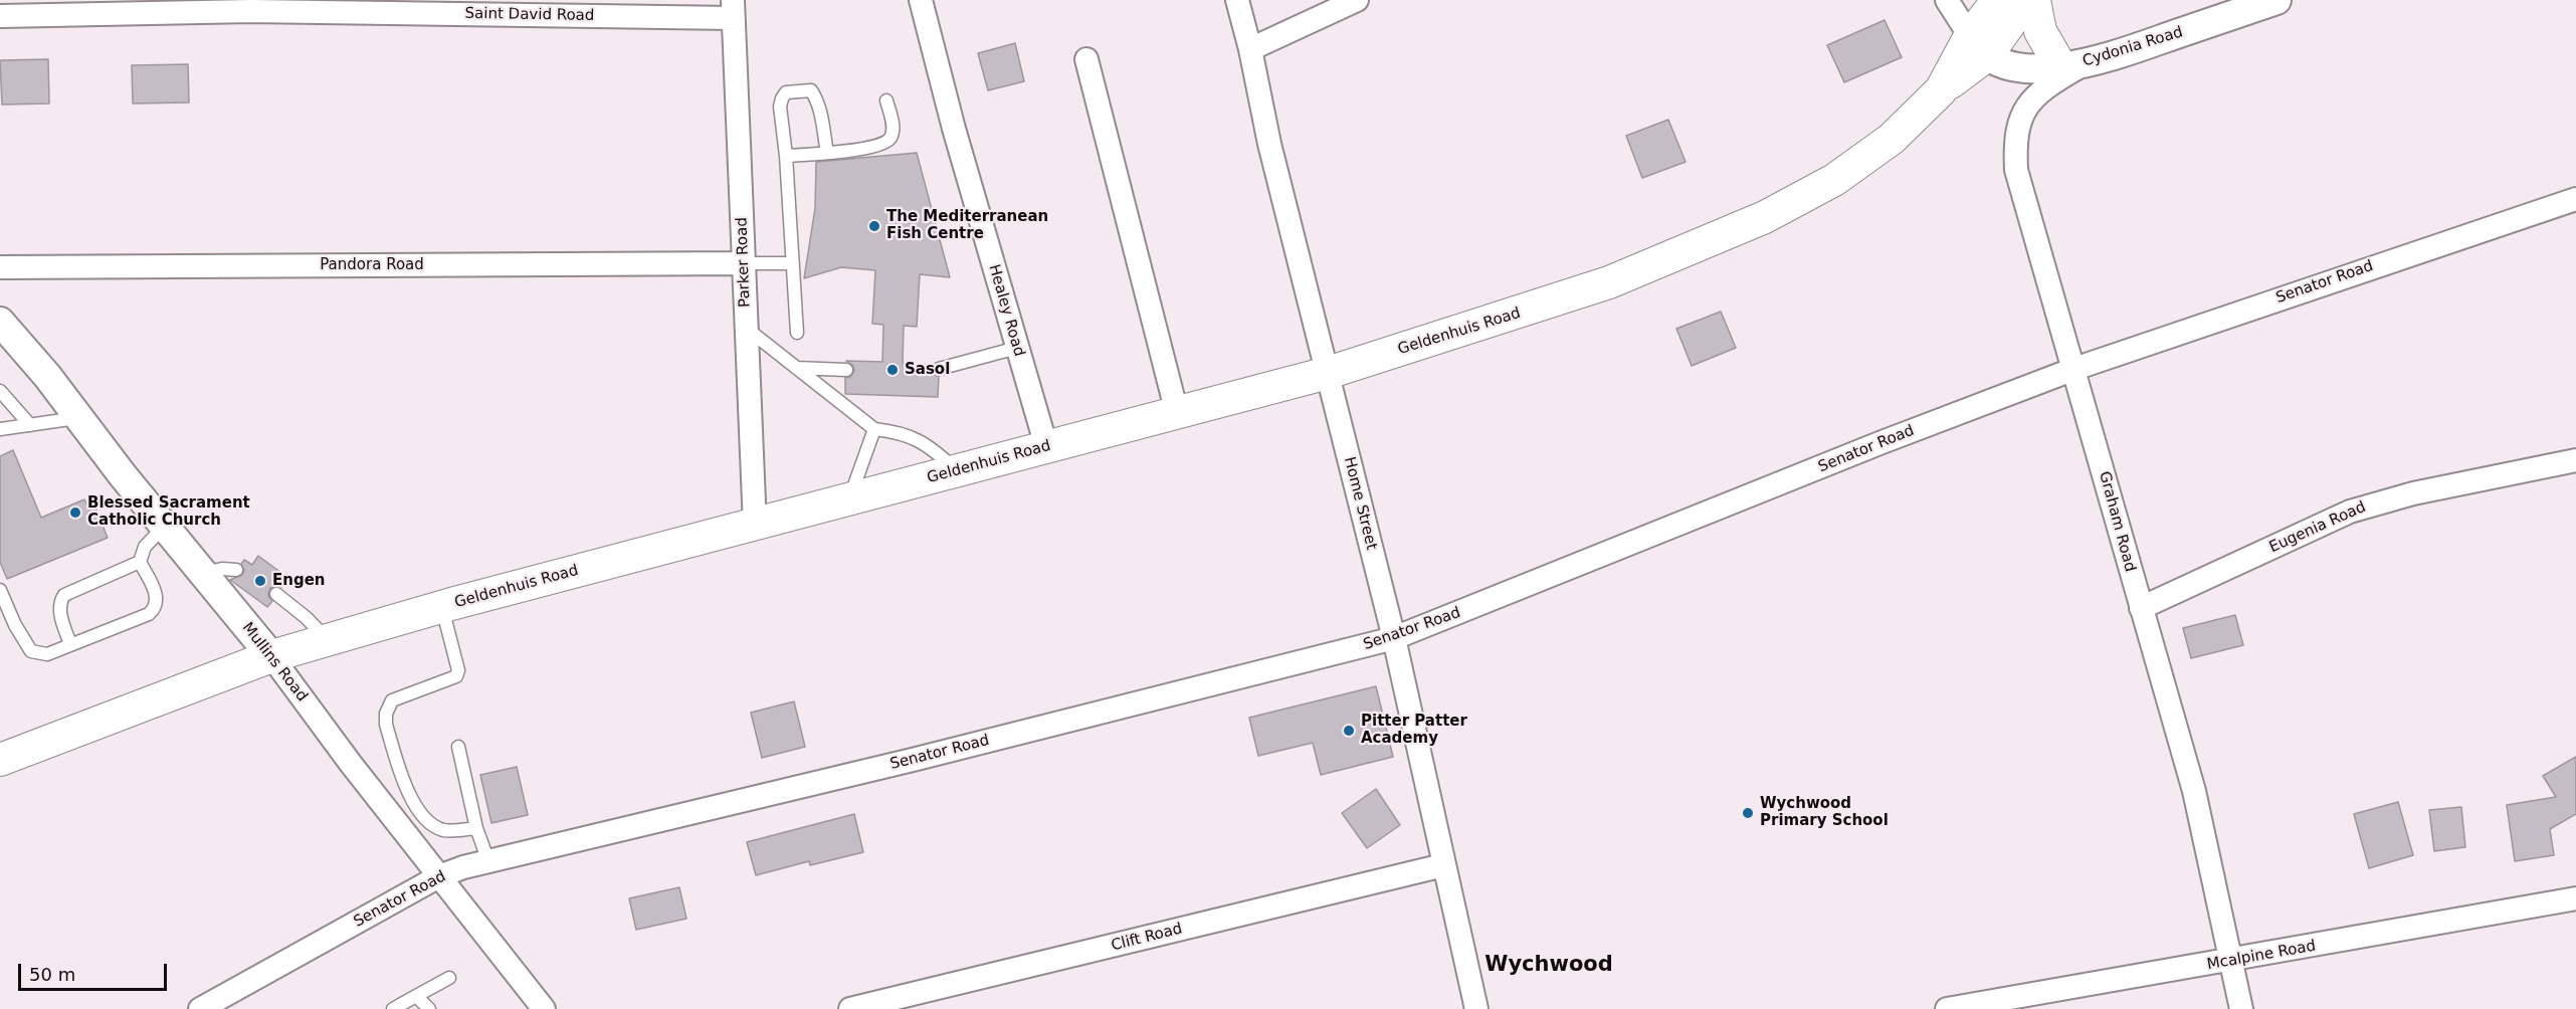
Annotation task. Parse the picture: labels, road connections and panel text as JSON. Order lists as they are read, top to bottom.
{
  "streets": {
    "main road": ["Geldenhuis Road"],
    "street": [
      "Saint David Road",
      "Cydonia Road",
      "Parker Road",
      "Pandora Road",
      "Senator Road",
      "Healey Road",
      "Home Street",
      "Graham Road",
      "Eugenia Road",
      "Mullins Road",
      "Clift Road",
      "Mcalpine Road"
    ]
  },
  "crossings": [
    ["Saint David Road", "Parker Road"],
    ["Cydonia Road", "Geldenhuis Road"],
    ["Cydonia Road", "Graham Road"],
    ["Parker Road", "Pandora Road"],
    ["Parker Road", "Geldenhuis Road"],
    ["Senator Road", "Home Street"],
    ["Senator Road", "Graham Road"],
    ["Senator Road", "Mullins Road"],
    ["Healey Road", "Geldenhuis Road"],
    ["Geldenhuis Road", "Home Street"],
    ["Geldenhuis Road", "Mullins Road"],
    ["Home Street", "Clift Road"],
    ["Graham Road", "Eugenia Road"],
    ["Graham Road", "Mcalpine Road"]
  ],
  "districts": ["Wychwood"],
  "places": [
    "The Mediterranean Fish Centre",
    "Sasol",
    "Blessed Sacrament Catholic Church",
    "Engen",
    "Pitter Patter Academy",
    "Wychwood Primary School"
  ],
  "scale_bar": "50 m"
}
